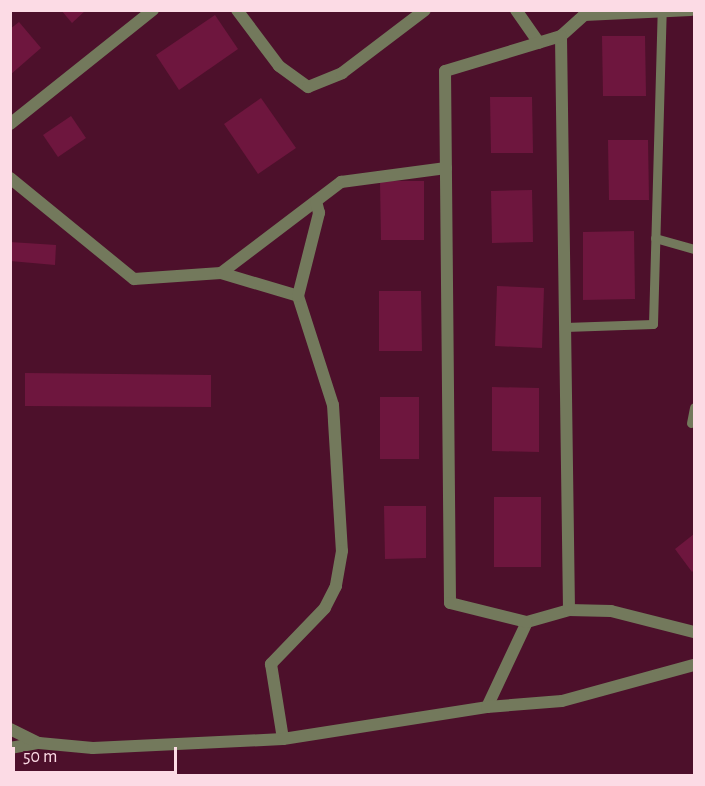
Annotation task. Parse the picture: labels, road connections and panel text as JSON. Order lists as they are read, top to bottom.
{
  "scale_bar": "50 m"
}
